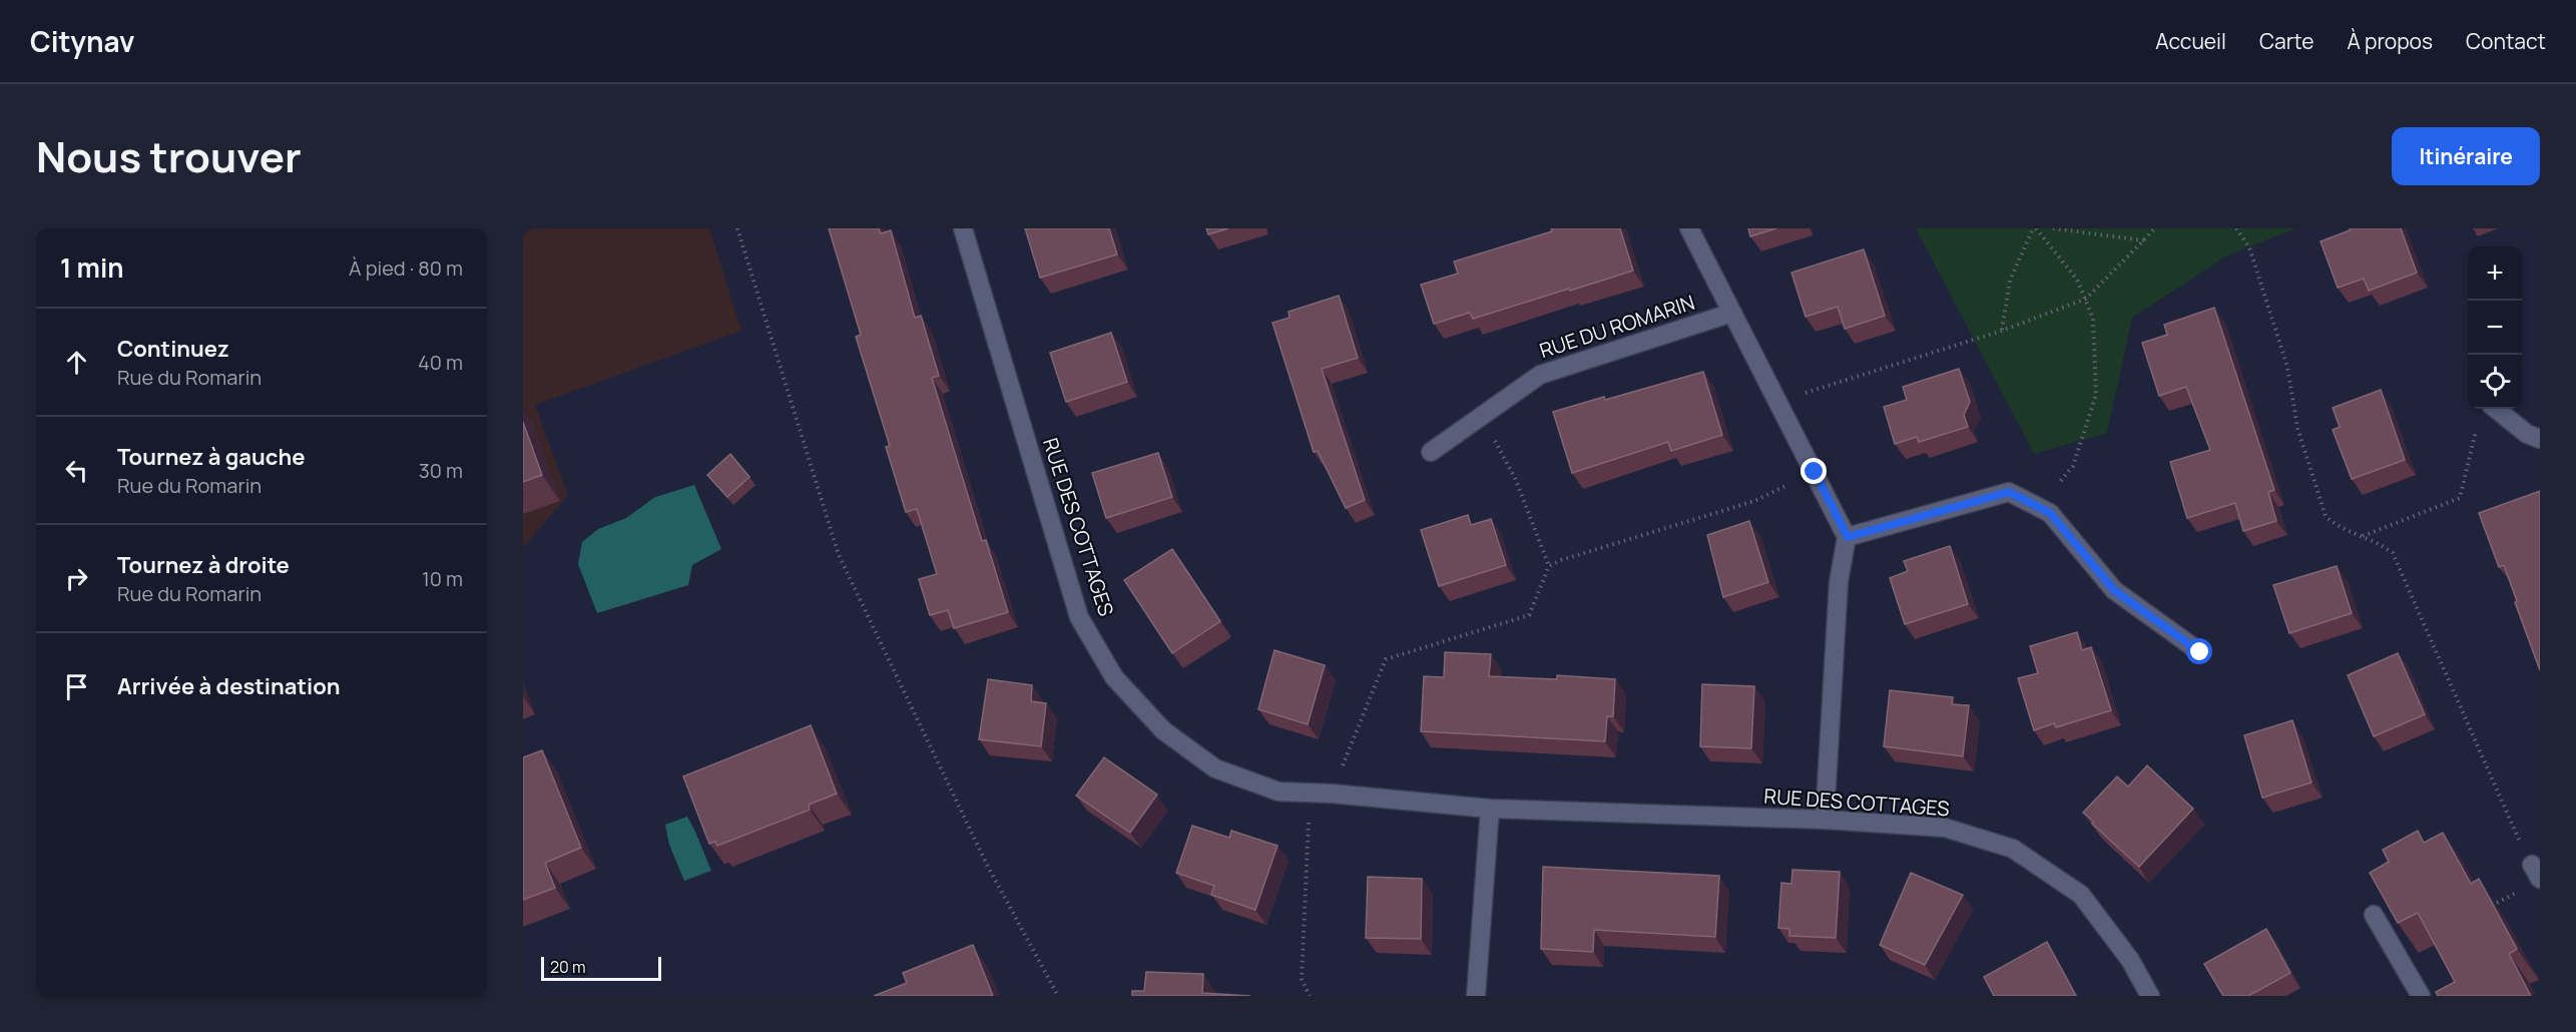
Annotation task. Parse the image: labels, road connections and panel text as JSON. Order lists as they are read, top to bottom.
{
  "streets": {
    "street": ["RUE DU ROMARIN", "RUE DES COTTAGES"]
  },
  "scale_bar": "20 m",
  "page": {
    "header": "Citynav",
    "nav": [
      "Accueil",
      "Carte",
      "À propos",
      "Contact"
    ],
    "title": "Nous trouver",
    "buttons": "Itinéraire",
    "heading": ["1 min", "À pied · 80 m"],
    "map_buttons": ["+", "−"],
    "list": [
      ["Continuez", "Rue du Romarin", "40 m"],
      ["Tournez à gauche", "Rue du Romarin", "30 m"],
      ["Tournez à droite", "Rue du Romarin", "10 m"],
      "Arrivée à destination"
    ],
    "scale": "20 m"
  }
}
